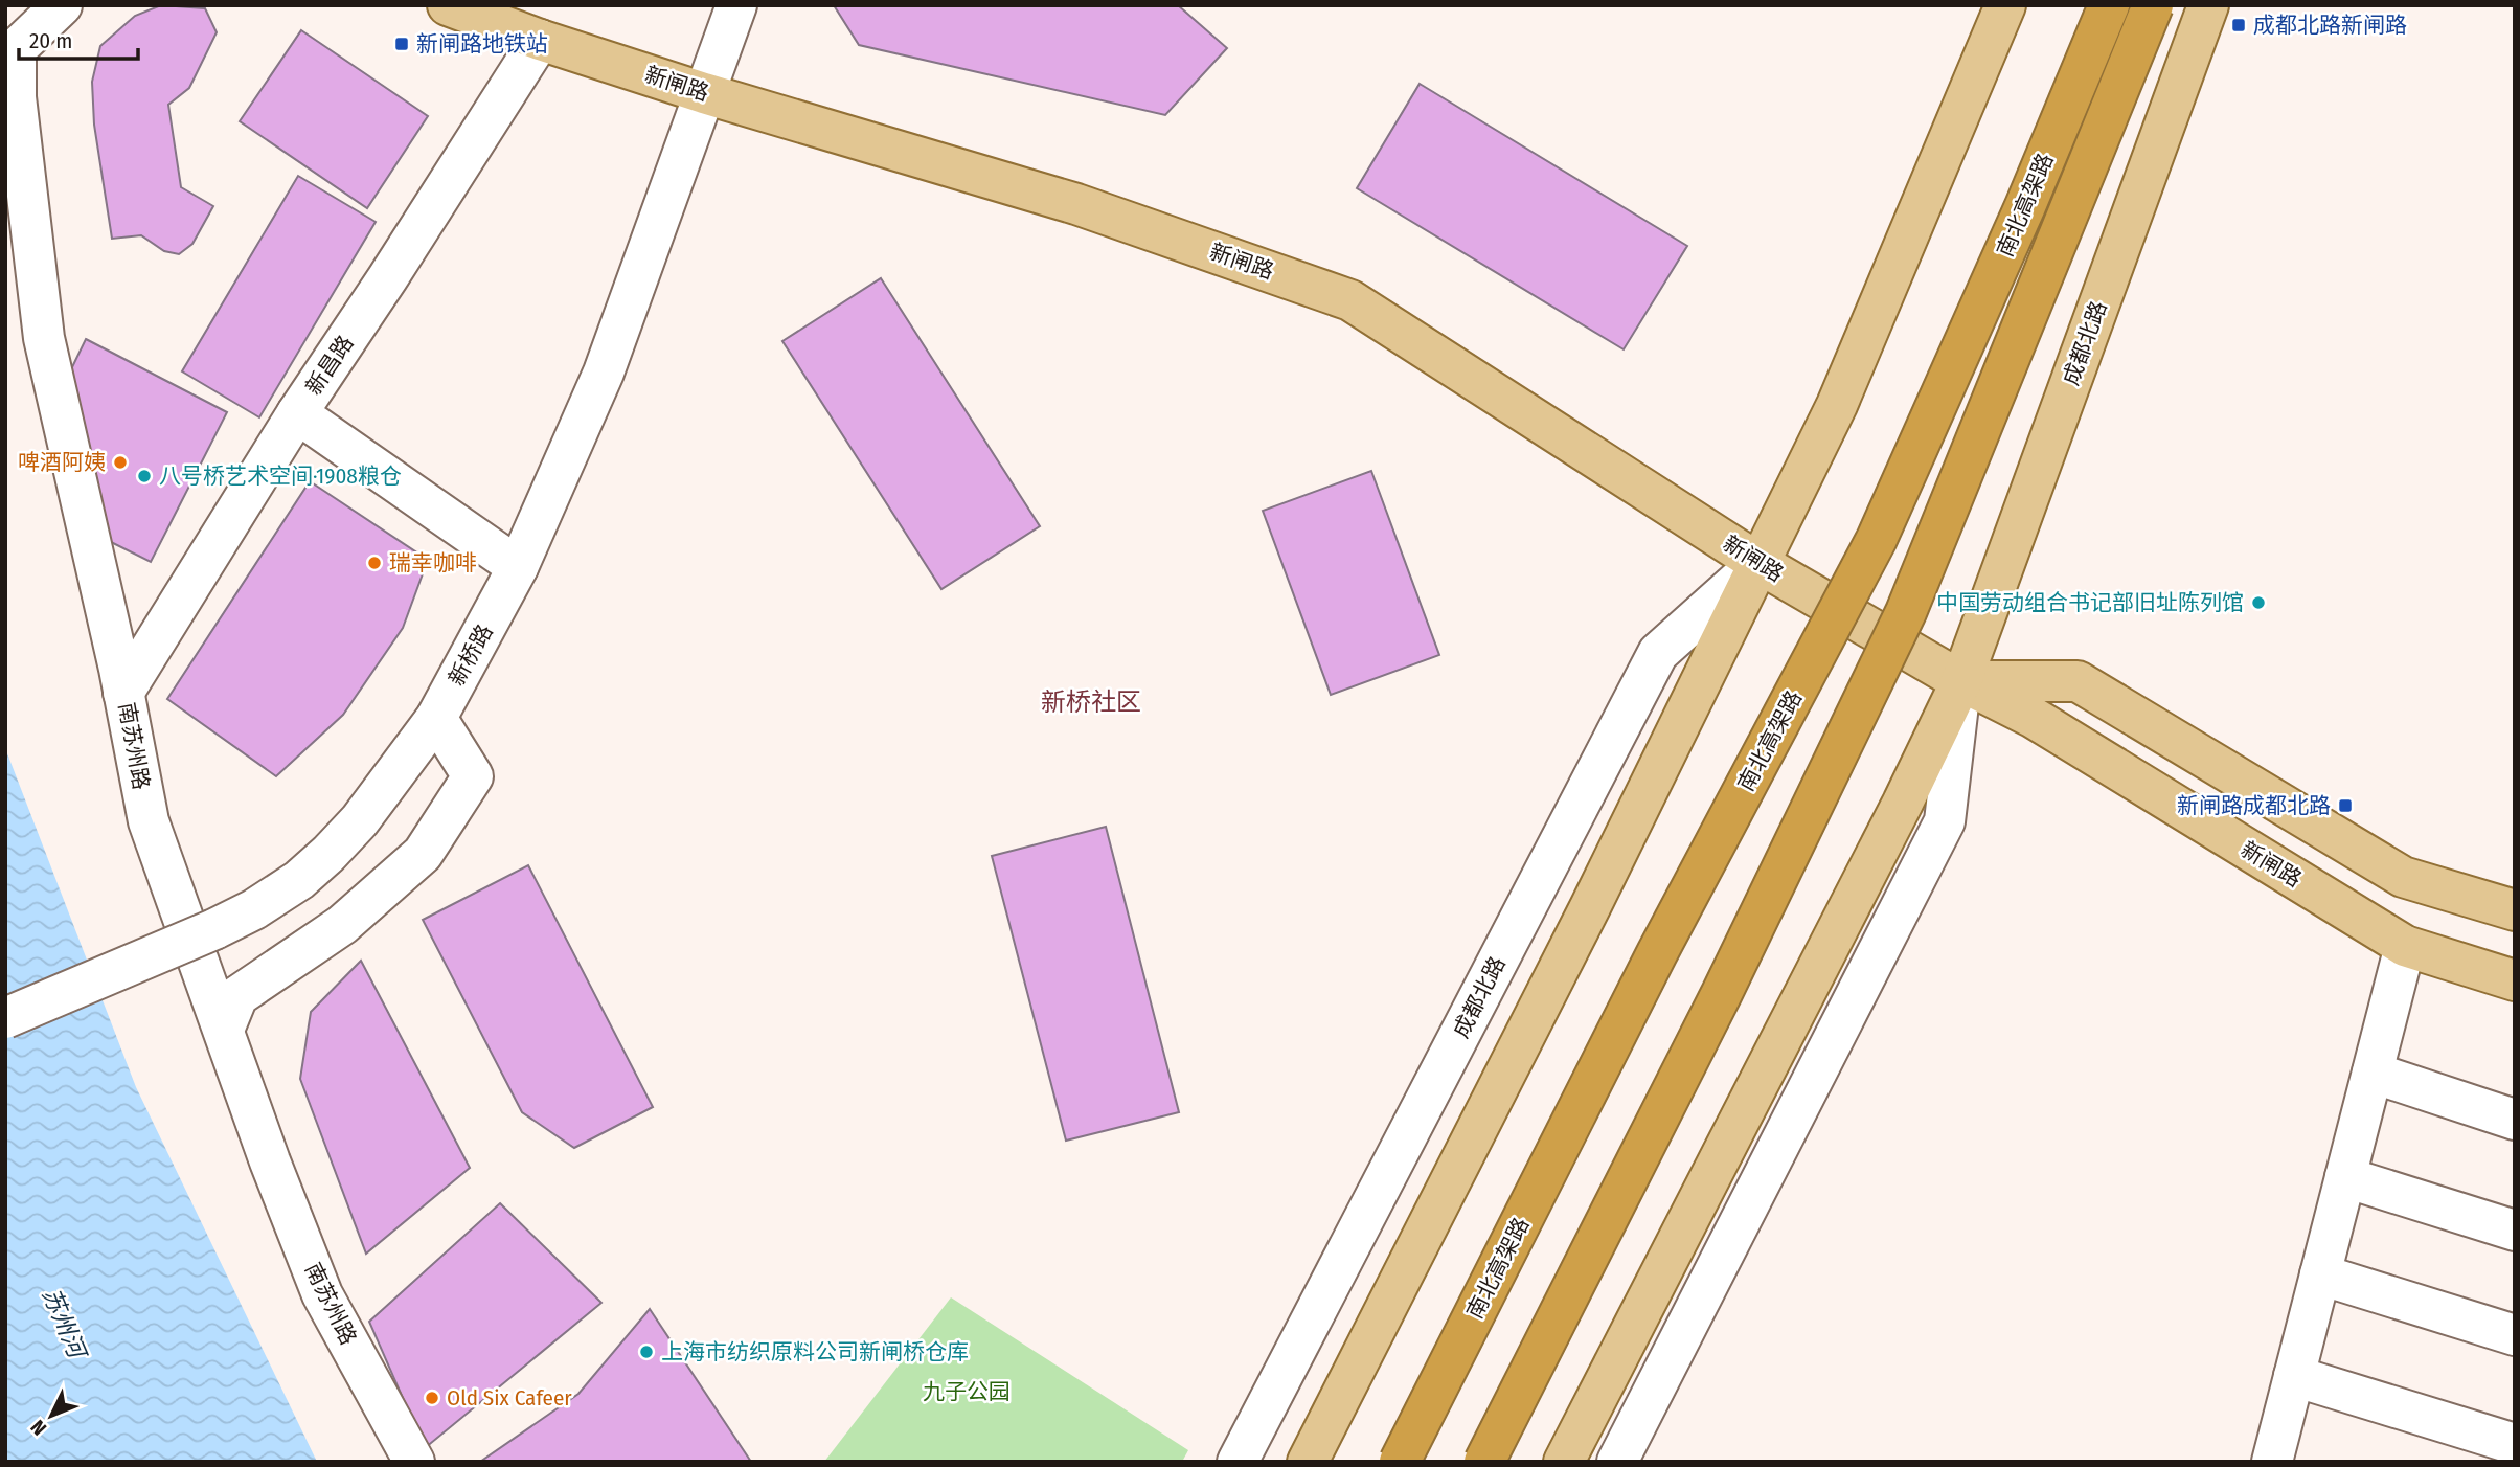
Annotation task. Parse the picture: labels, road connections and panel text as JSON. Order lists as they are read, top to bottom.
{
  "streets": {
    "highway": ["南北高架路"],
    "main road": ["新闸路", "成都北路"],
    "street": ["新昌路", "新桥路", "南苏州路"]
  },
  "crossings": [
    ["新闸路", "成都北路"],
    ["新闸路", "新昌路"],
    ["新闸路", "新桥路"],
    ["新昌路", "南苏州路"]
  ],
  "districts": ["新桥社区"],
  "water": ["苏州河"],
  "parks": ["九子公园"],
  "places": {
    "transit": ["成都北路新闸路", "新闸路地铁站", "新闸路成都北路"],
    "other": [
      "啤酒阿姨",
      "八号桥艺术空间·1908粮仓",
      "瑞幸咖啡",
      "中国劳动组合书记部旧址陈列馆",
      "上海市纺织原料公司新闸桥仓库",
      "Old Six Cafeer"
    ]
  },
  "scale_bar": "20 m",
  "north": "bottom left"
}
